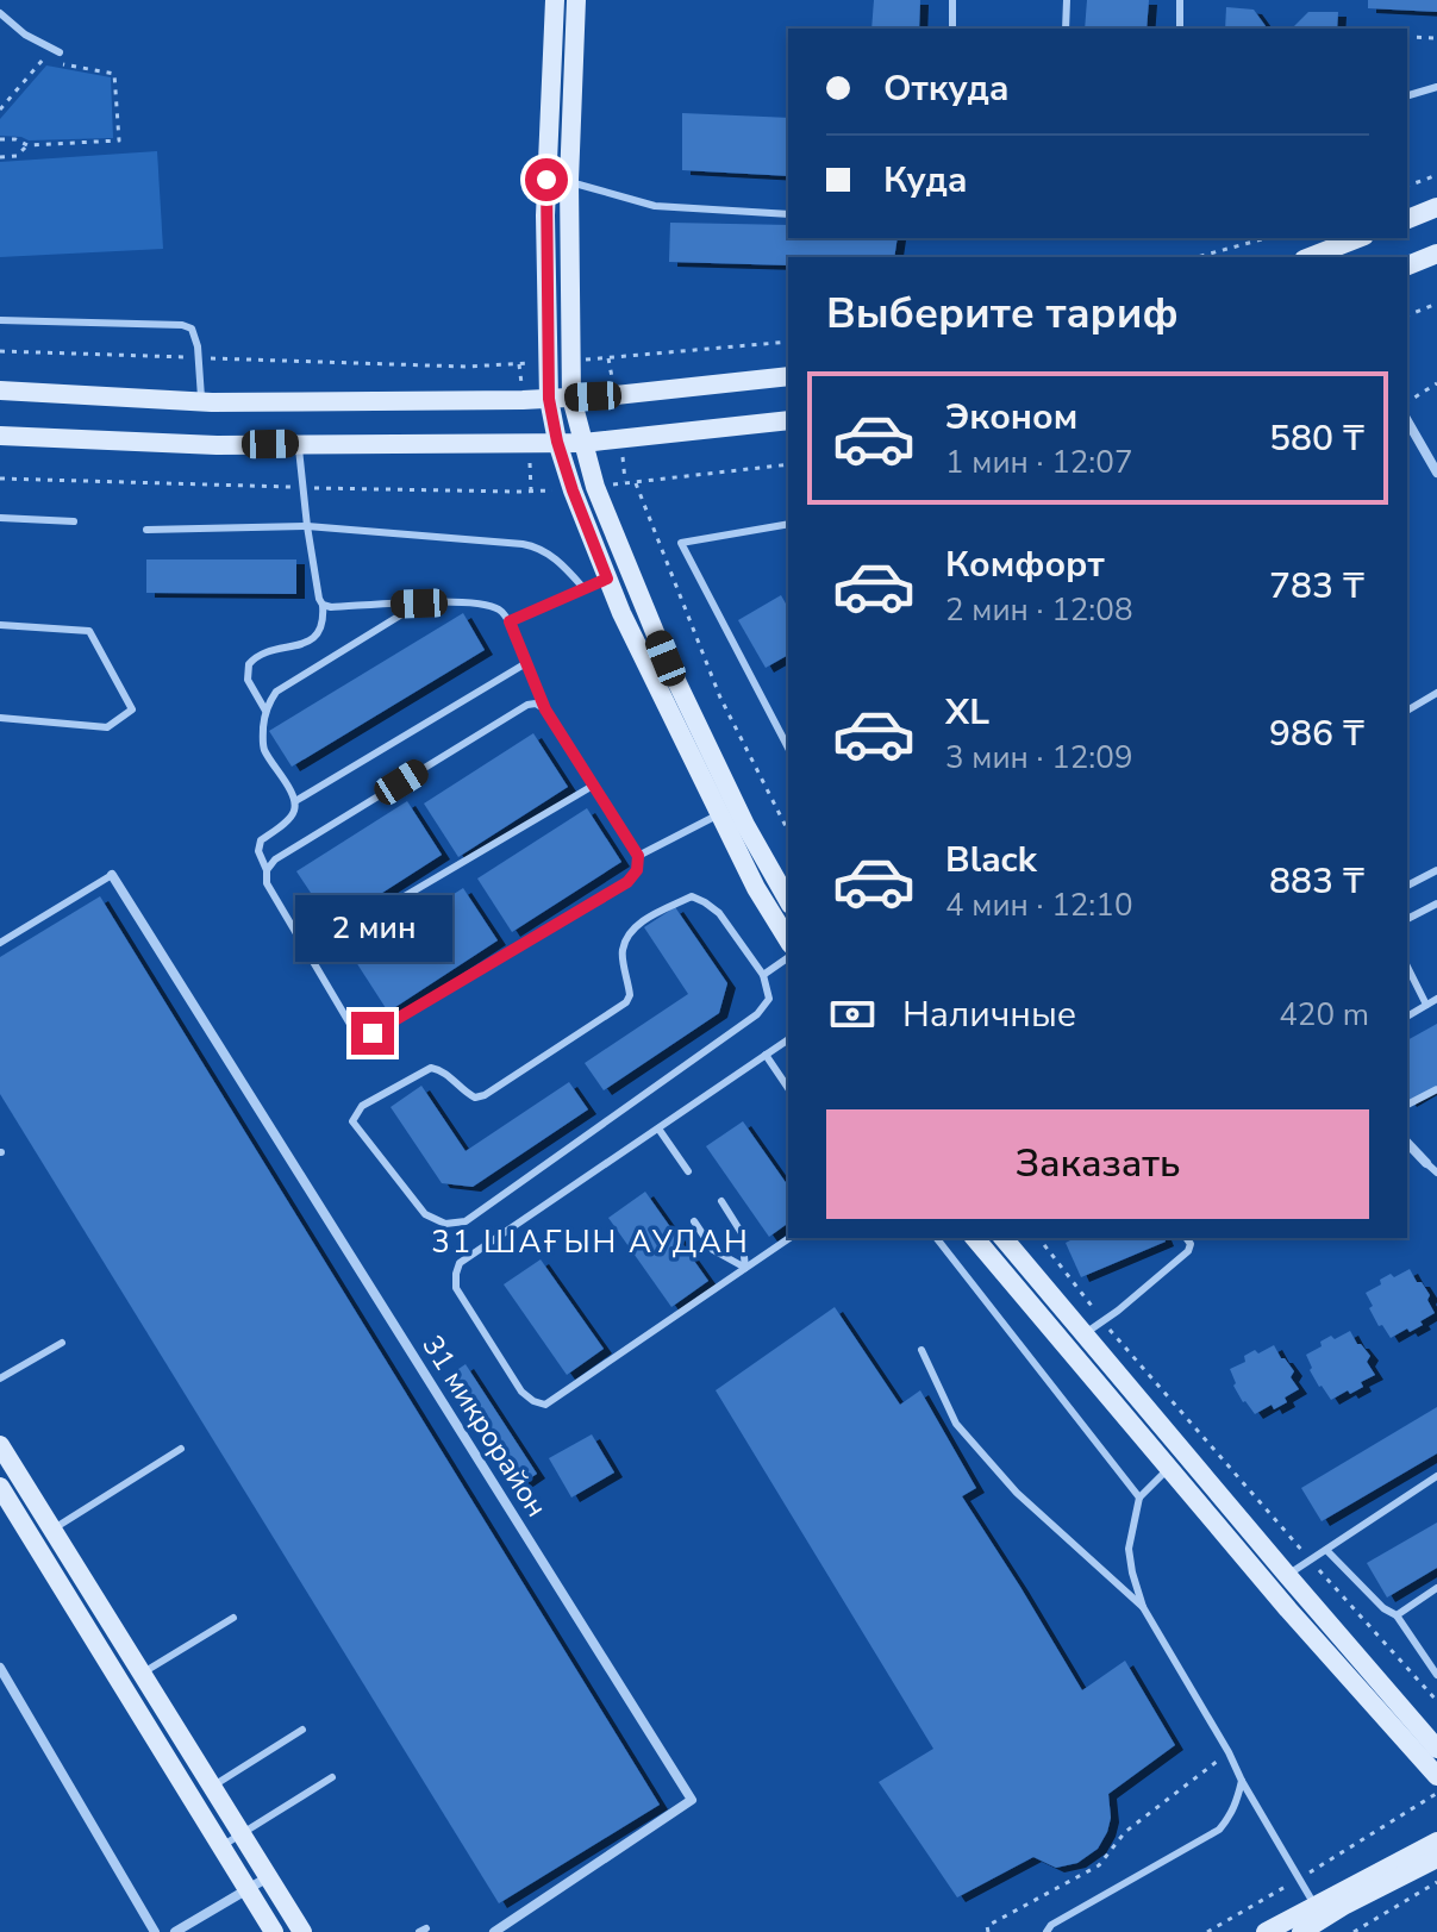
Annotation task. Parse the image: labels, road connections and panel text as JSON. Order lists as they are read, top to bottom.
{
  "streets": {
    "street": ["31 микрорайон"]
  },
  "districts": ["31 ШАҒЫН АУДАН"],
  "page": {
    "banner": ["Откуда", "Куда"],
    "heading": "Выберите тариф",
    "list": [
      {
        "name": "Эконом",
        "note": "1 мин · 12:07",
        "value": "580 ₸"
      },
      {
        "name": "Комфорт",
        "note": "2 мин · 12:08",
        "value": "783 ₸"
      },
      {
        "name": "XL",
        "note": "3 мин · 12:09",
        "value": "986 ₸"
      },
      {
        "name": "Black",
        "note": "4 мин · 12:10",
        "value": "883 ₸"
      }
    ],
    "bubble": "2 мин",
    "pay": ["Наличные", "420 m"],
    "buttons": "Заказать"
  }
}
